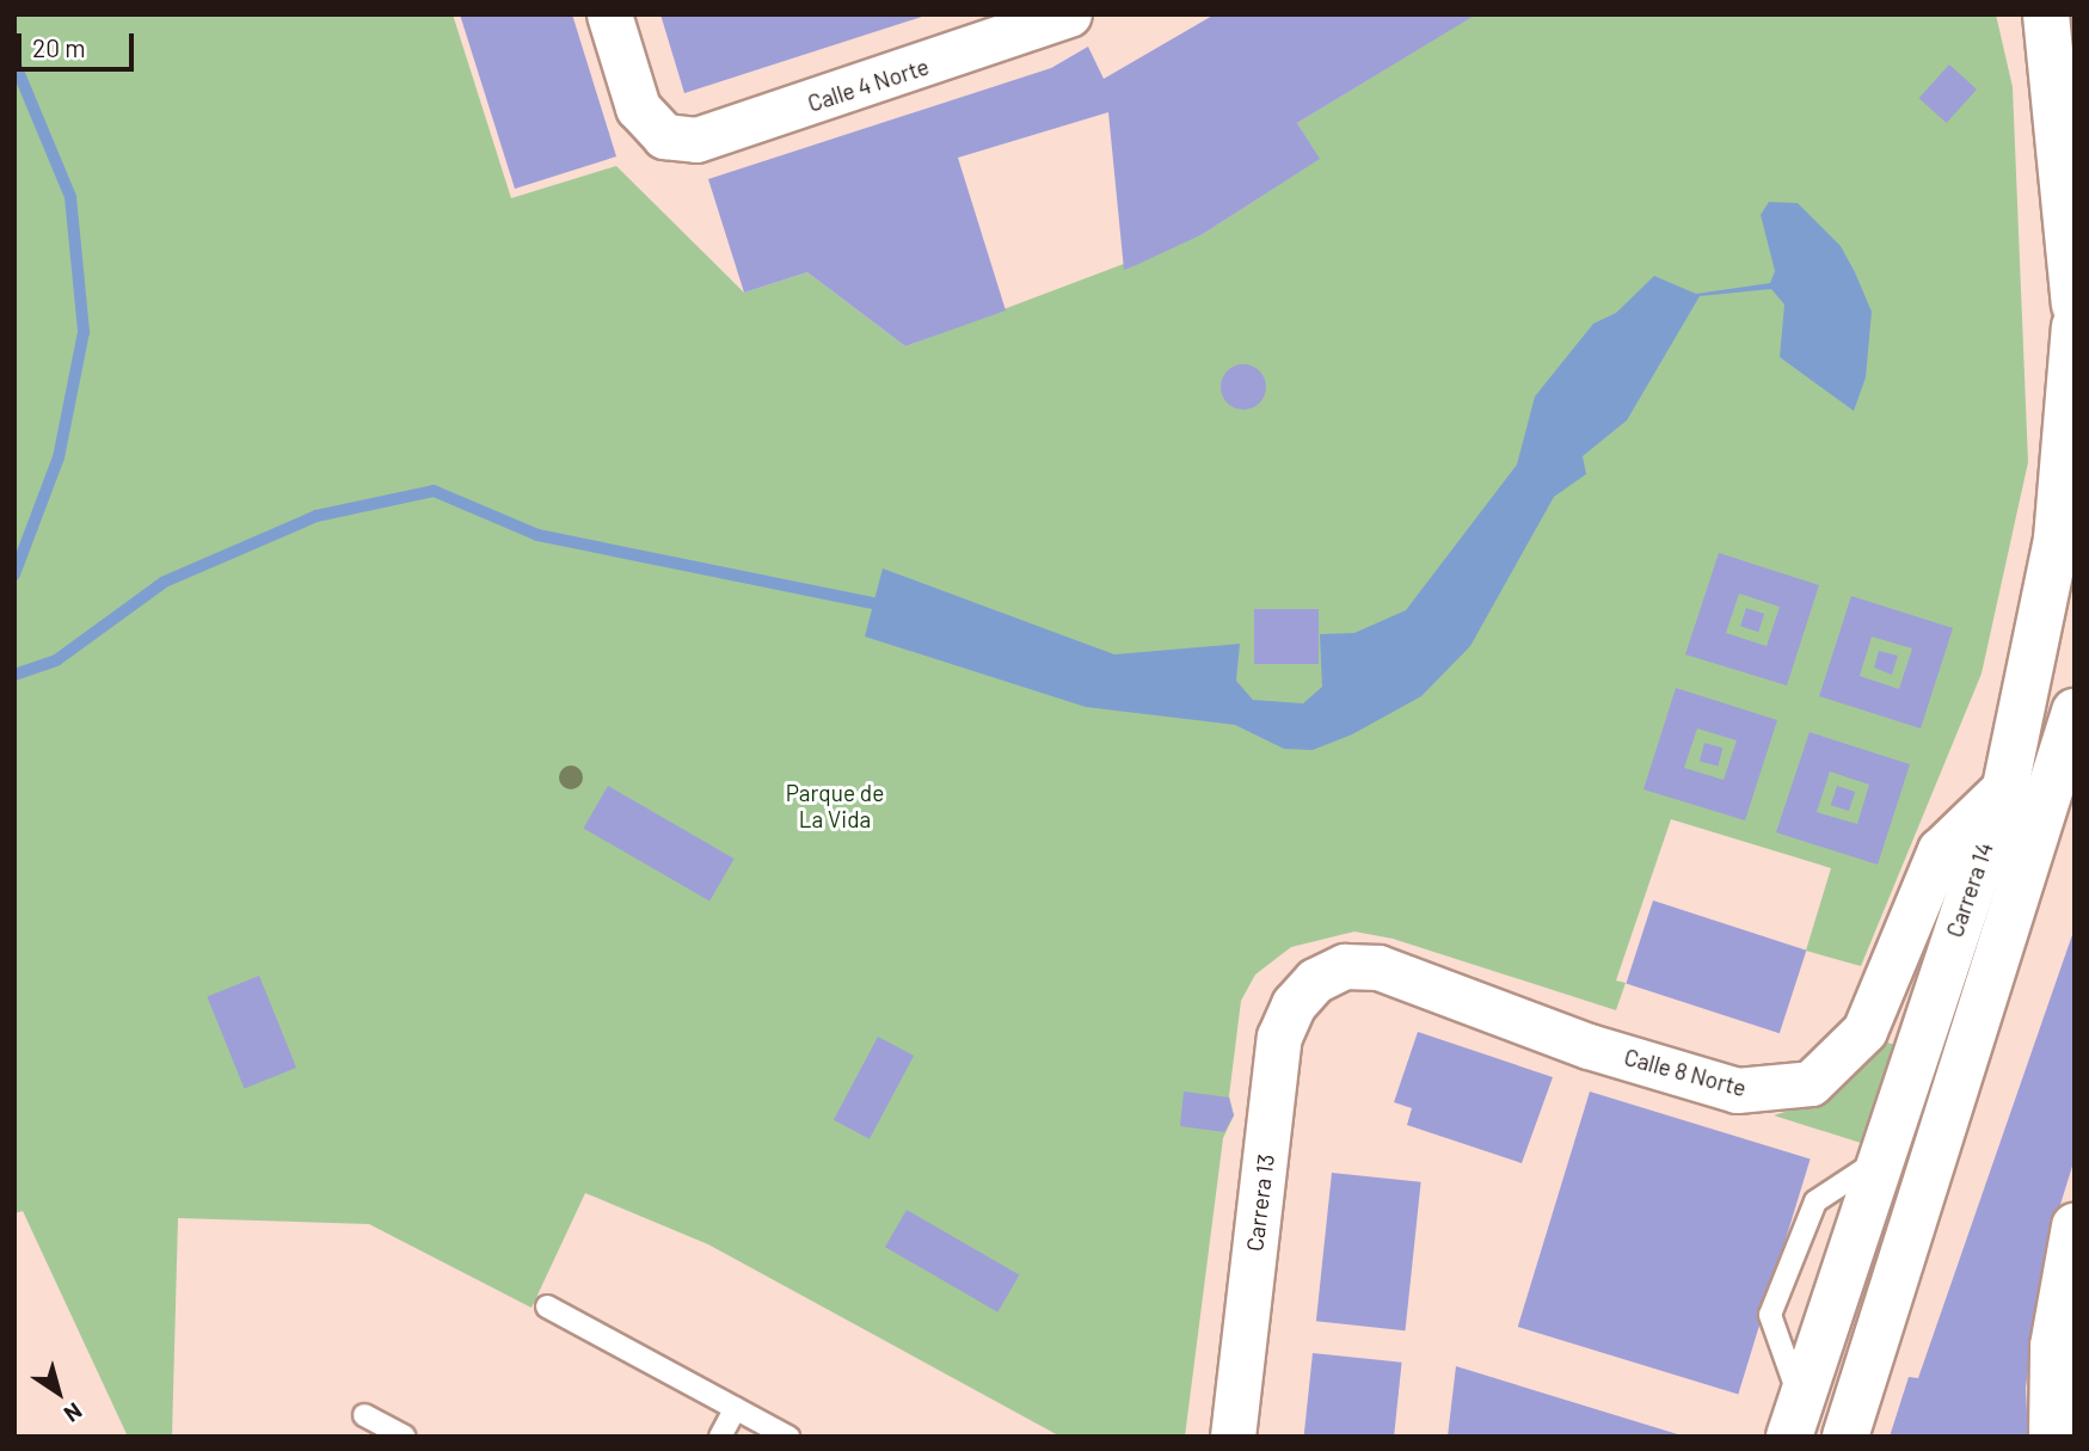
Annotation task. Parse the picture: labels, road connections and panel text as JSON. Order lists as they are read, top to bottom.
{
  "streets": {
    "main road": ["Carrera 14"],
    "street": ["Calle 4 Norte", "Calle 8 Norte", "Carrera 13"]
  },
  "crossings": [
    ["Carrera 14", "Calle 8 Norte"],
    ["Calle 8 Norte", "Carrera 13"]
  ],
  "parks": ["Parque de La Vida"],
  "scale_bar": "20 m",
  "north": "bottom right"
}
